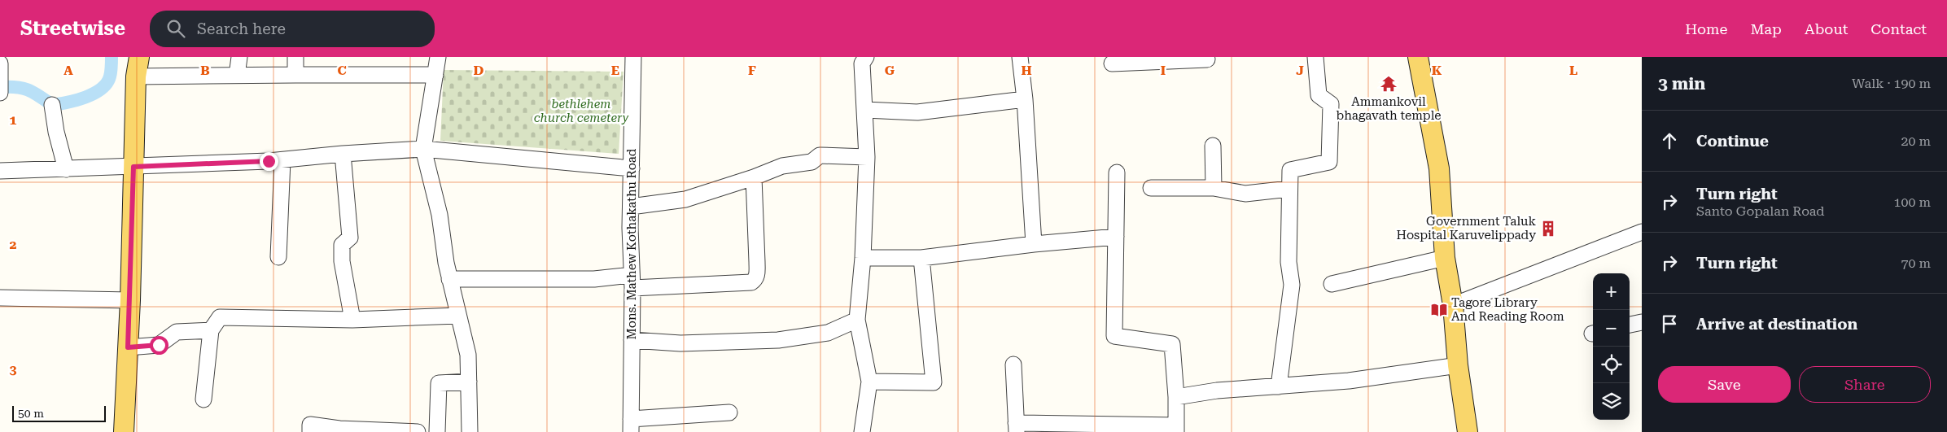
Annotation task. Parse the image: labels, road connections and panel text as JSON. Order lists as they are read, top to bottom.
{
  "streets": {
    "street": ["Mons. Mathew Kothakathu Road"]
  },
  "parks": ["bethlehem church cemetery"],
  "places": {
    "temple": ["Ammankovil bhagavath temple"],
    "building": ["Government Taluk Hospital Karuvelippady"],
    "library": ["Tagore Library And Reading Room"]
  },
  "scale_bar": "50 m",
  "page": {
    "header": "Streetwise",
    "search": "Search here",
    "nav": [
      "Home",
      "Map",
      "About",
      "Contact"
    ],
    "heading": ["3 min", "Walk · 190 m"],
    "list": [
      ["Continue", "20 m"],
      ["Turn right", "Santo Gopalan Road", "100 m"],
      ["Turn right", "70 m"],
      "Arrive at destination"
    ],
    "map_buttons": ["+", "−"],
    "buttons": ["Save", "Share"],
    "scale": "50 m"
  },
  "grid": {
    "columns": [
      "A",
      "B",
      "C",
      "D",
      "E",
      "F",
      "G",
      "H",
      "I",
      "J",
      "K",
      "L"
    ],
    "rows": ["1", "2", "3"]
  }
}
